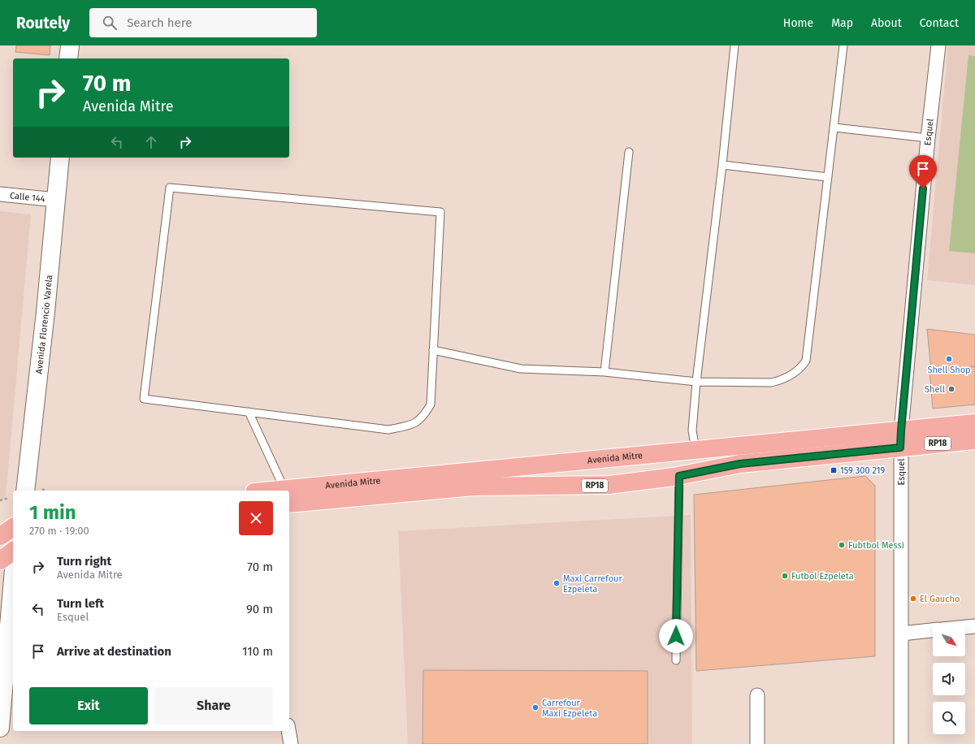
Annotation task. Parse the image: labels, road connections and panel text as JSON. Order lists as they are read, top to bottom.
{
  "streets": {
    "main road": ["Avenida Florencio Varela", "RP18", "Avenida Mitre"],
    "street": ["Esquel", "Calle 144"]
  },
  "crossings": [
    ["Esquel", "Avenida Mitre"],
    ["Calle 144", "Avenida Florencio Varela"]
  ],
  "places": {
    "other": [
      "Shell Shop",
      "Shell",
      "Fubtbol Messi",
      "Futbol Ezpeleta",
      "Maxi Carrefour Ezpeleta",
      "El Gaucho",
      "Carrefour Maxi Ezpeleta"
    ],
    "transit": ["159 300 219"]
  },
  "north": "bottom right",
  "page": {
    "header": "Routely",
    "search": "Search here",
    "nav": [
      "Home",
      "Map",
      "About",
      "Contact"
    ],
    "turn": ["70 m", "Avenida Mitre"],
    "heading": ["1 min", "270 m · 19:00"],
    "list": [
      {
        "name": "Turn right",
        "note": "Avenida Mitre",
        "value": "70 m"
      },
      {
        "name": "Turn left",
        "note": "Esquel",
        "value": "90 m"
      },
      {
        "name": "Arrive at destination",
        "value": "110 m"
      }
    ],
    "buttons": ["Exit", "Share"]
  }
}
